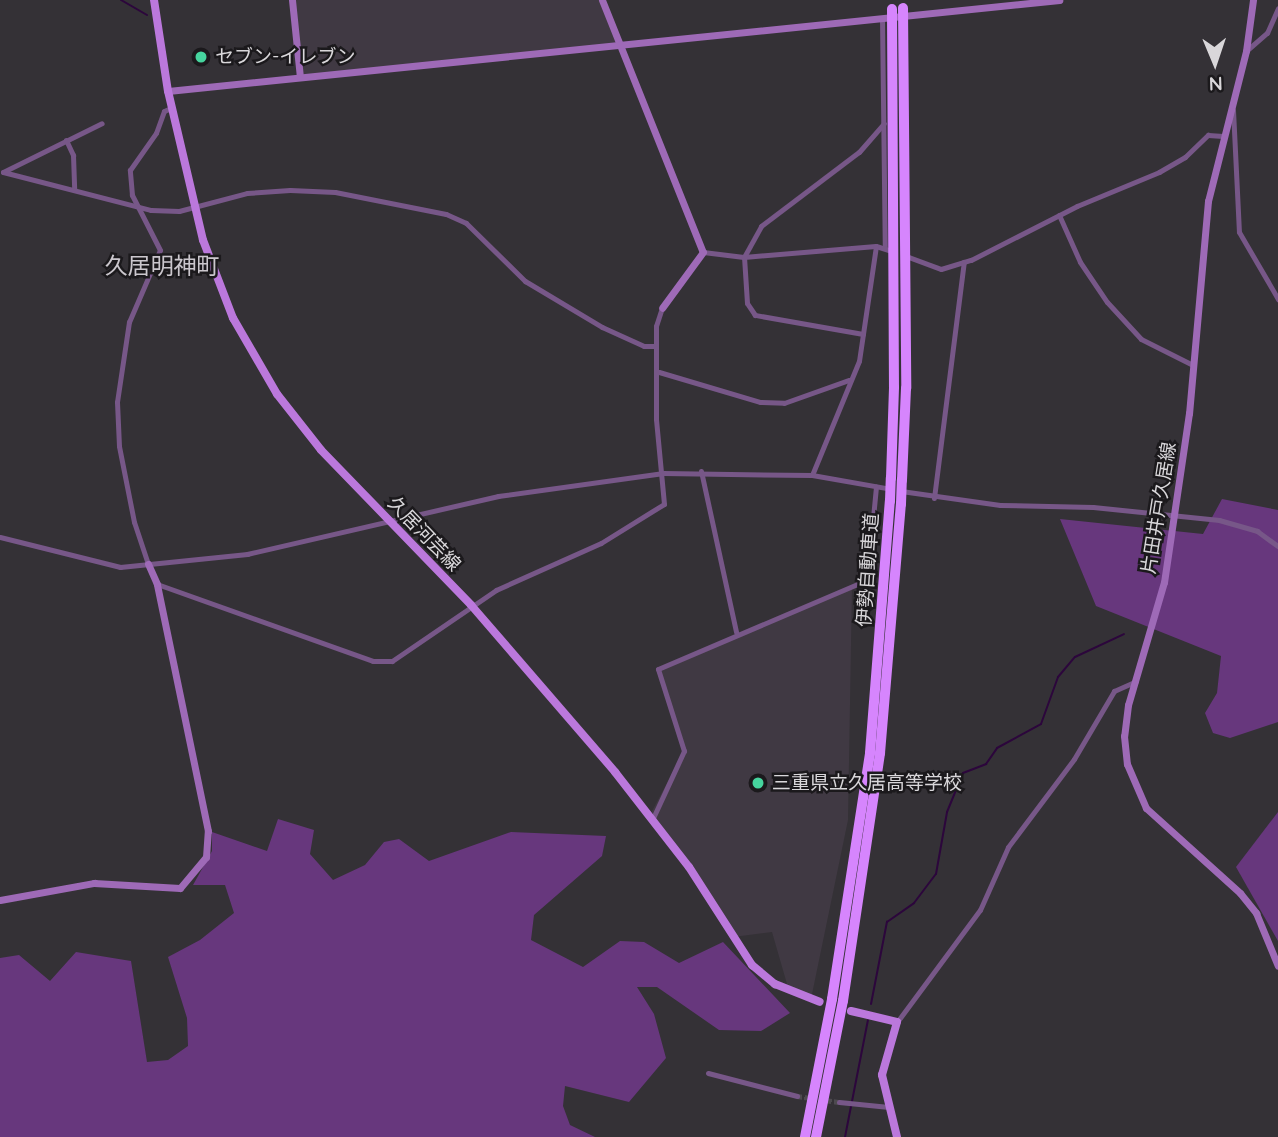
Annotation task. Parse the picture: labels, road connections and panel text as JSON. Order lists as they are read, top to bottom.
{
  "streets": {
    "highway": ["伊勢自動車道"],
    "main road": ["久居河芸線"],
    "street": ["片田井戸久居線"]
  },
  "districts": ["久居明神町"],
  "places": ["セブン-イレブン", "三重県立久居高等学校"],
  "north": "bottom"
}
